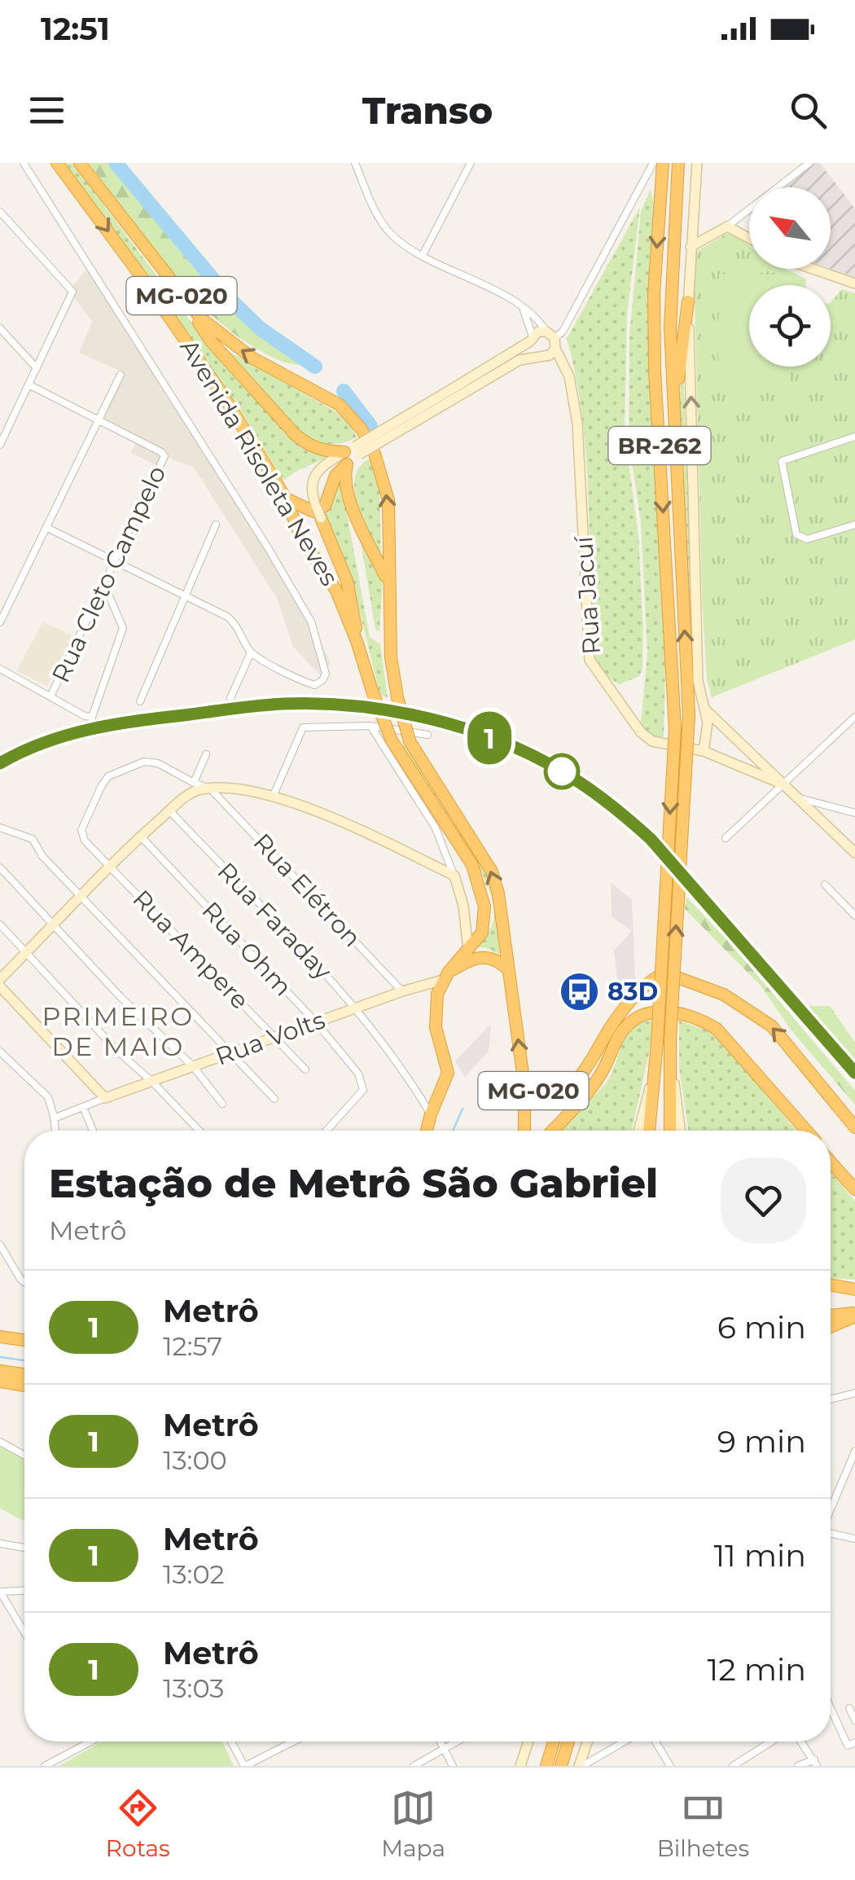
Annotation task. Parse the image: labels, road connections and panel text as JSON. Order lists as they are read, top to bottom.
{
  "streets": {
    "highway": ["MG-020", "BR-262", "Avenida Risoleta Neves"],
    "street": [
      "Rua Cleto Campelo",
      "Rua Jacuí",
      "Rua Elétron",
      "Rua Faraday",
      "Rua Ohm",
      "Rua Ampere",
      "Rua Volts"
    ]
  },
  "crossings": [
    ["MG-020", "Avenida Risoleta Neves"],
    ["MG-020", "Rua Faraday"],
    ["MG-020", "Rua Volts"],
    ["Rua Elétron", "Rua Volts"],
    ["Rua Faraday", "Rua Volts"],
    ["Rua Ohm", "Rua Volts"],
    ["Rua Ampere", "Rua Volts"]
  ],
  "districts": ["PRIMEIRO DE MAIO"],
  "places": {
    "bus stop": ["83D"]
  },
  "lines": ["metro line 1"],
  "north": "top left",
  "page": {
    "status": "12:51",
    "header": "Transo",
    "on_map": "1",
    "heading": ["Estação de Metrô São Gabriel", "Metrô"],
    "list": [
      {
        "mark": "1",
        "name": "Metrô",
        "note": "12:57",
        "value": "6 min"
      },
      {
        "mark": "1",
        "name": "Metrô",
        "note": "13:00",
        "value": "9 min"
      },
      {
        "mark": "1",
        "name": "Metrô",
        "note": "13:02",
        "value": "11 min"
      },
      {
        "mark": "1",
        "name": "Metrô",
        "note": "13:03",
        "value": "12 min"
      }
    ],
    "tabs": ["Rotas", "Mapa", "Bilhetes"]
  }
}
